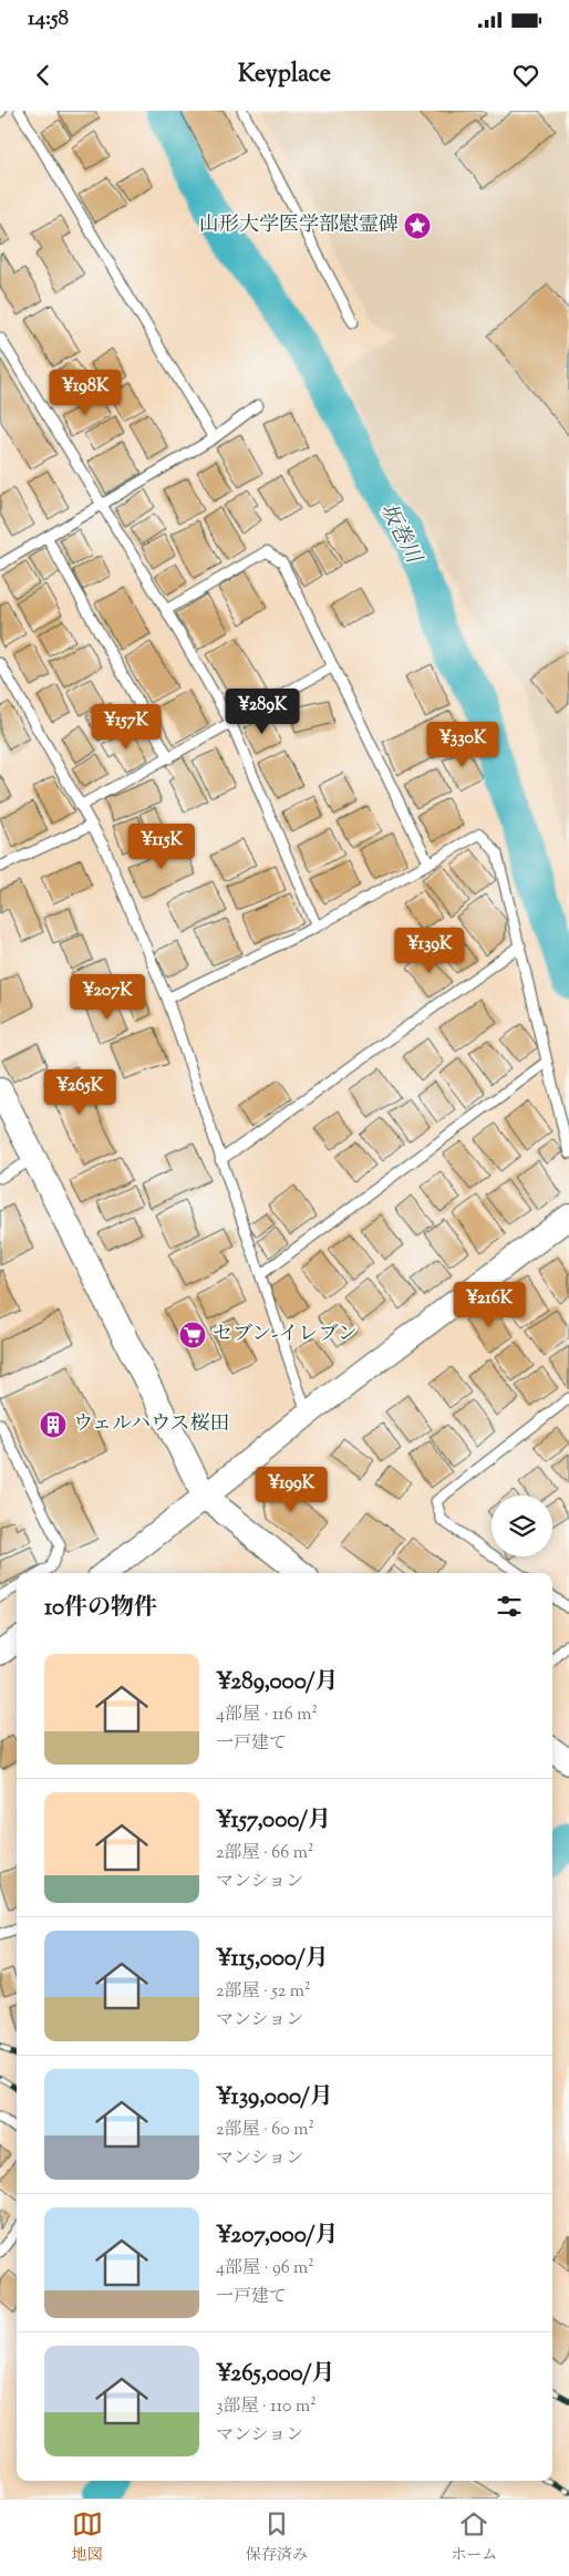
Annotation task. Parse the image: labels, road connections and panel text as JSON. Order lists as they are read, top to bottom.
{
  "water": ["坂巻川"],
  "places": {
    "place": ["山形大学医学部慰霊碑"],
    "supermarket": ["セブン-イレブン"],
    "building": ["ウェルハウス桜田"]
  },
  "page": {
    "status": "14:58",
    "header": "Keyplace",
    "price": [
      "¥198K",
      "¥289K",
      "¥157K",
      "¥330K",
      "¥115K",
      "¥139K",
      "¥207K",
      "¥265K",
      "¥216K",
      "¥199K"
    ],
    "heading": "10件の物件",
    "list": [
      {
        "name": "¥289,000/月",
        "note": "4部屋 · 116 m² · 一戸建て"
      },
      {
        "name": "¥157,000/月",
        "note": "2部屋 · 66 m² · マンション"
      },
      {
        "name": "¥115,000/月",
        "note": "2部屋 · 52 m² · マンション"
      },
      {
        "name": "¥139,000/月",
        "note": "2部屋 · 60 m² · マンション"
      },
      {
        "name": "¥207,000/月",
        "note": "4部屋 · 96 m² · 一戸建て"
      },
      {
        "name": "¥265,000/月",
        "note": "3部屋 · 110 m² · マンション"
      }
    ],
    "tabs": ["地図", "保存済み", "ホーム"]
  }
}
